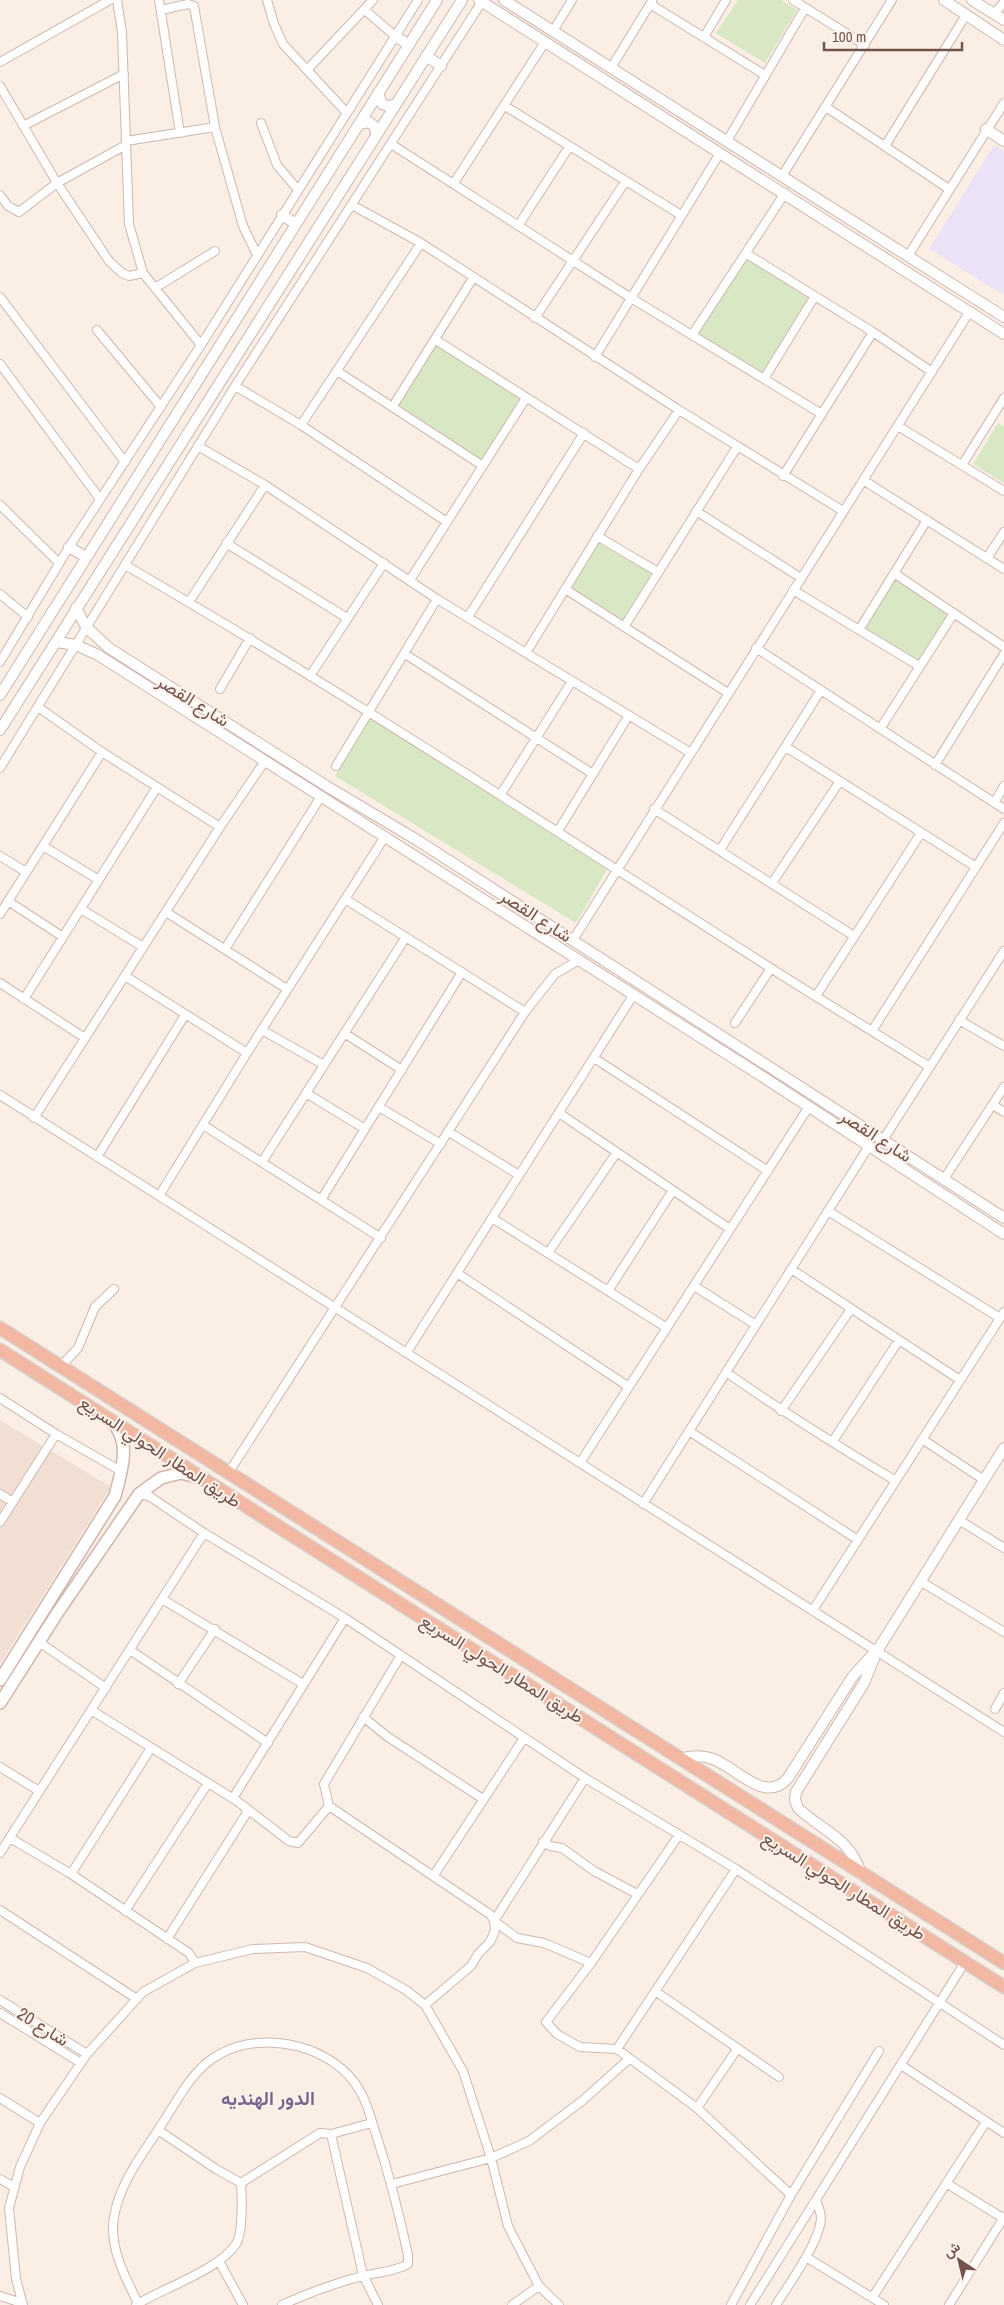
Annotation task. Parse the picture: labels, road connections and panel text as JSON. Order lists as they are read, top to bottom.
{
  "streets": {
    "highway": ["طريق المطار الحولي السريع"],
    "street": ["شارع القصر", "شارع 20"]
  },
  "districts": ["الدور الهنديه"],
  "scale_bar": "100 m",
  "north": "top left"
}
